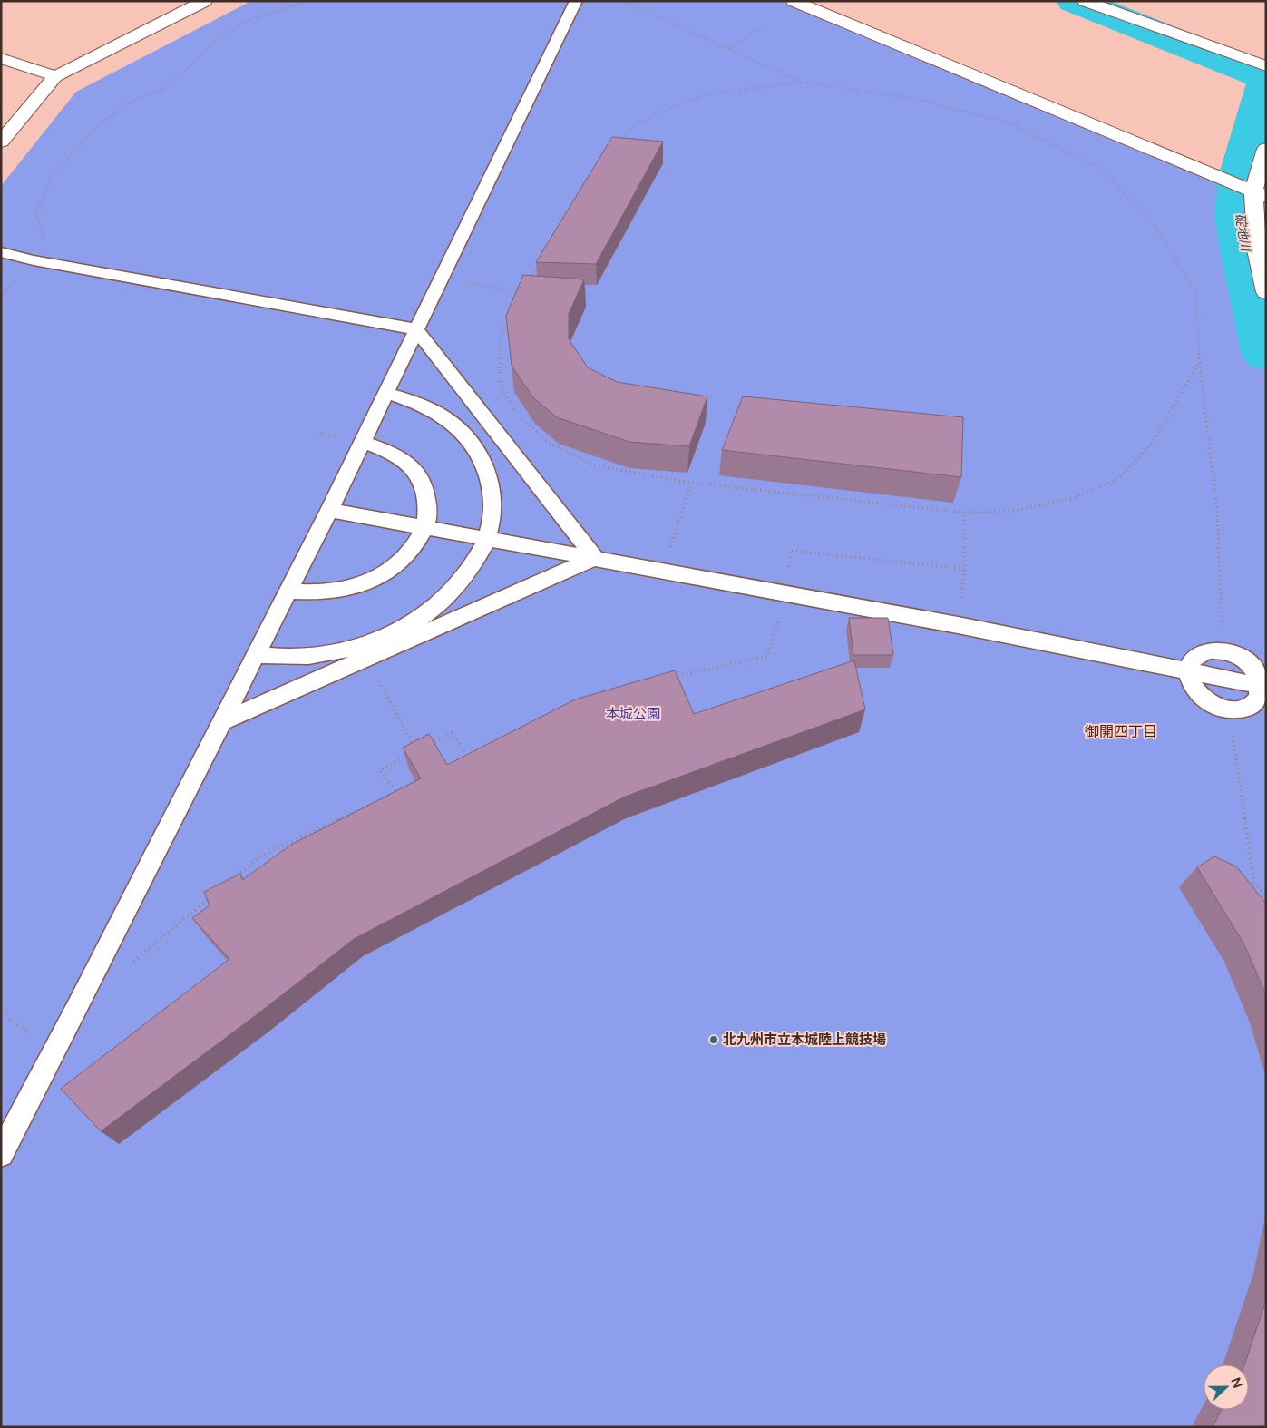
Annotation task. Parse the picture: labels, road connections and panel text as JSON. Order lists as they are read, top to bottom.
{
  "districts": ["御開四丁目"],
  "water": ["碇地川"],
  "parks": ["本城公園"],
  "places": ["北九州市立本城陸上競技場"],
  "north": "right"
}
